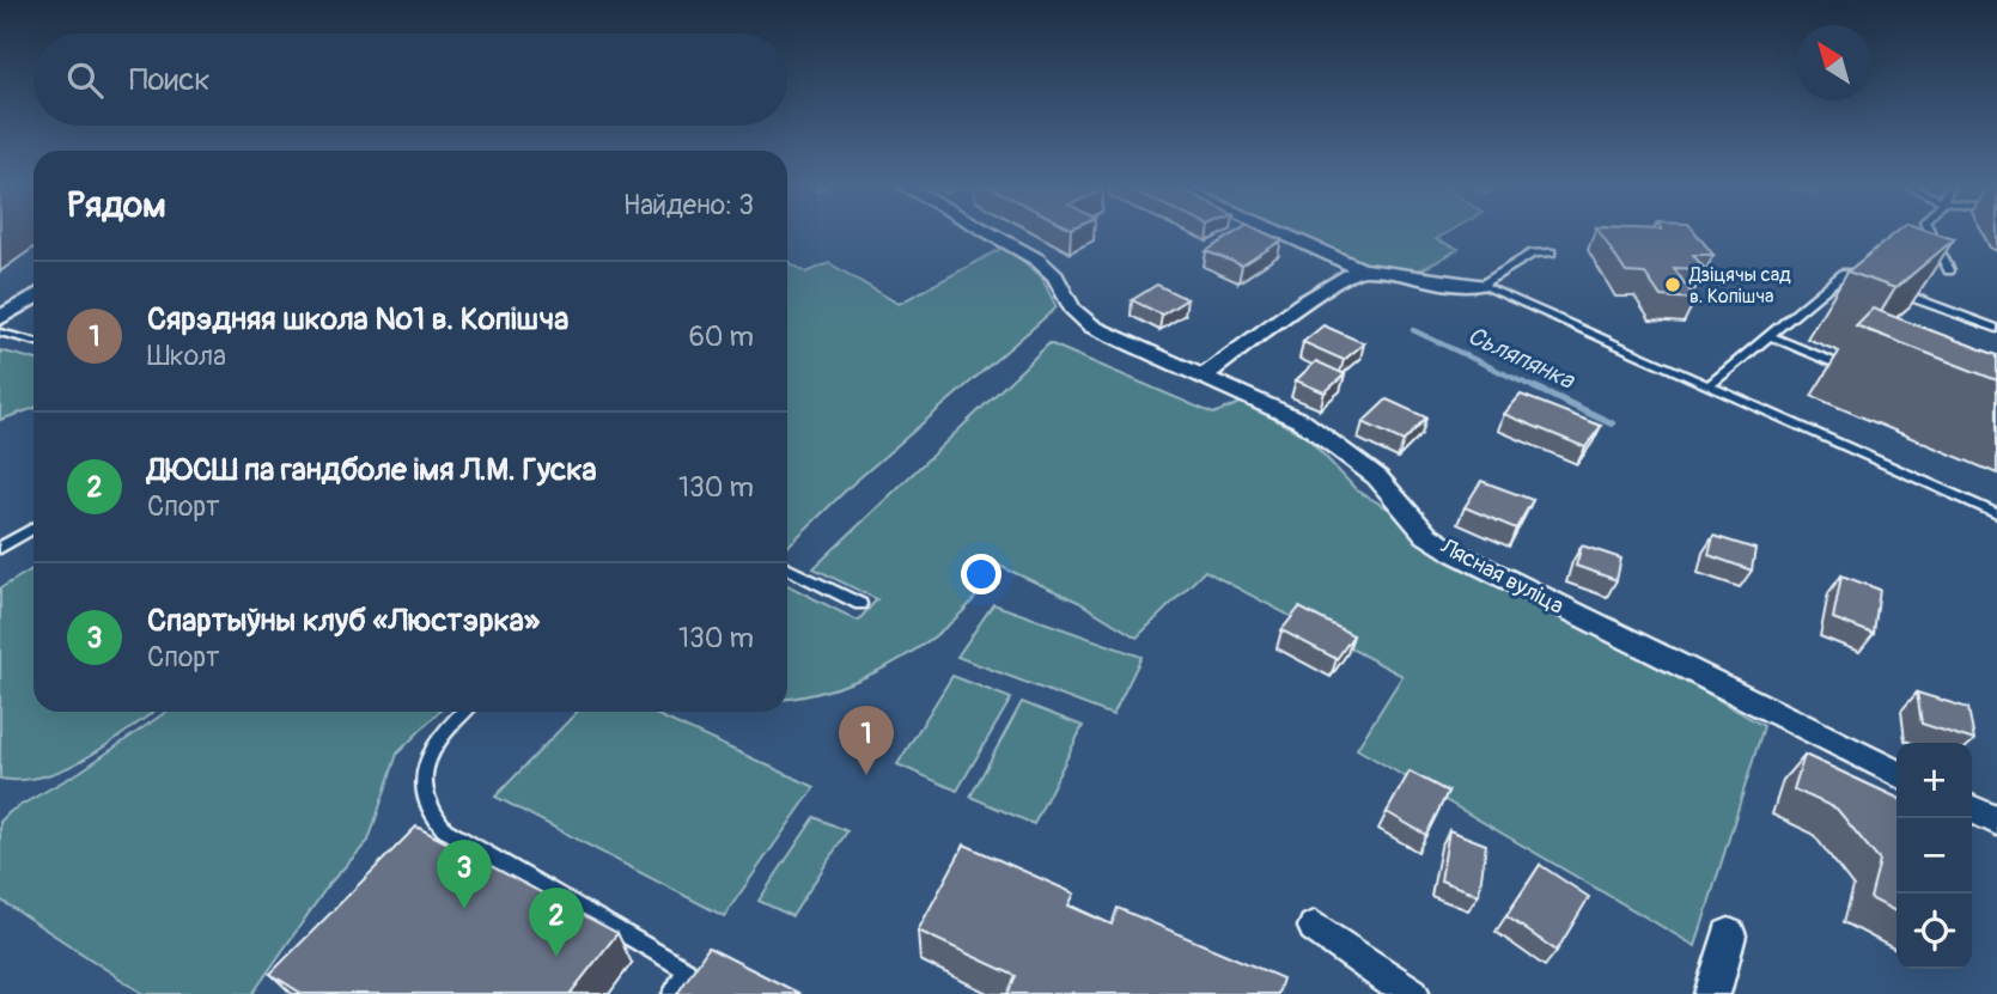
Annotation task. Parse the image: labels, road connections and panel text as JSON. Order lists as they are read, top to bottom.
{
  "streets": {
    "street": ["Лясная вуліца"]
  },
  "water": ["Сьляпянка"],
  "places": ["Дзіцячы сад в. Копішча"],
  "north": "top left",
  "page": {
    "search": "Поиск",
    "heading": ["Рядом", "Найдено: 3"],
    "list": [
      {
        "mark": "1",
        "name": "Сярэдняя школа №1 в. Копішча",
        "note": "Школа",
        "value": "60 m"
      },
      {
        "mark": "2",
        "name": "ДЮСШ па гандболе імя Л.М. Гуска",
        "note": "Спорт",
        "value": "130 m"
      },
      {
        "mark": "3",
        "name": "Cпартыўны клуб «Люстэрка»",
        "note": "Спорт",
        "value": "130 m"
      }
    ],
    "pins": ["1", "3", "2"],
    "map_buttons": ["+", "−"]
  }
}
